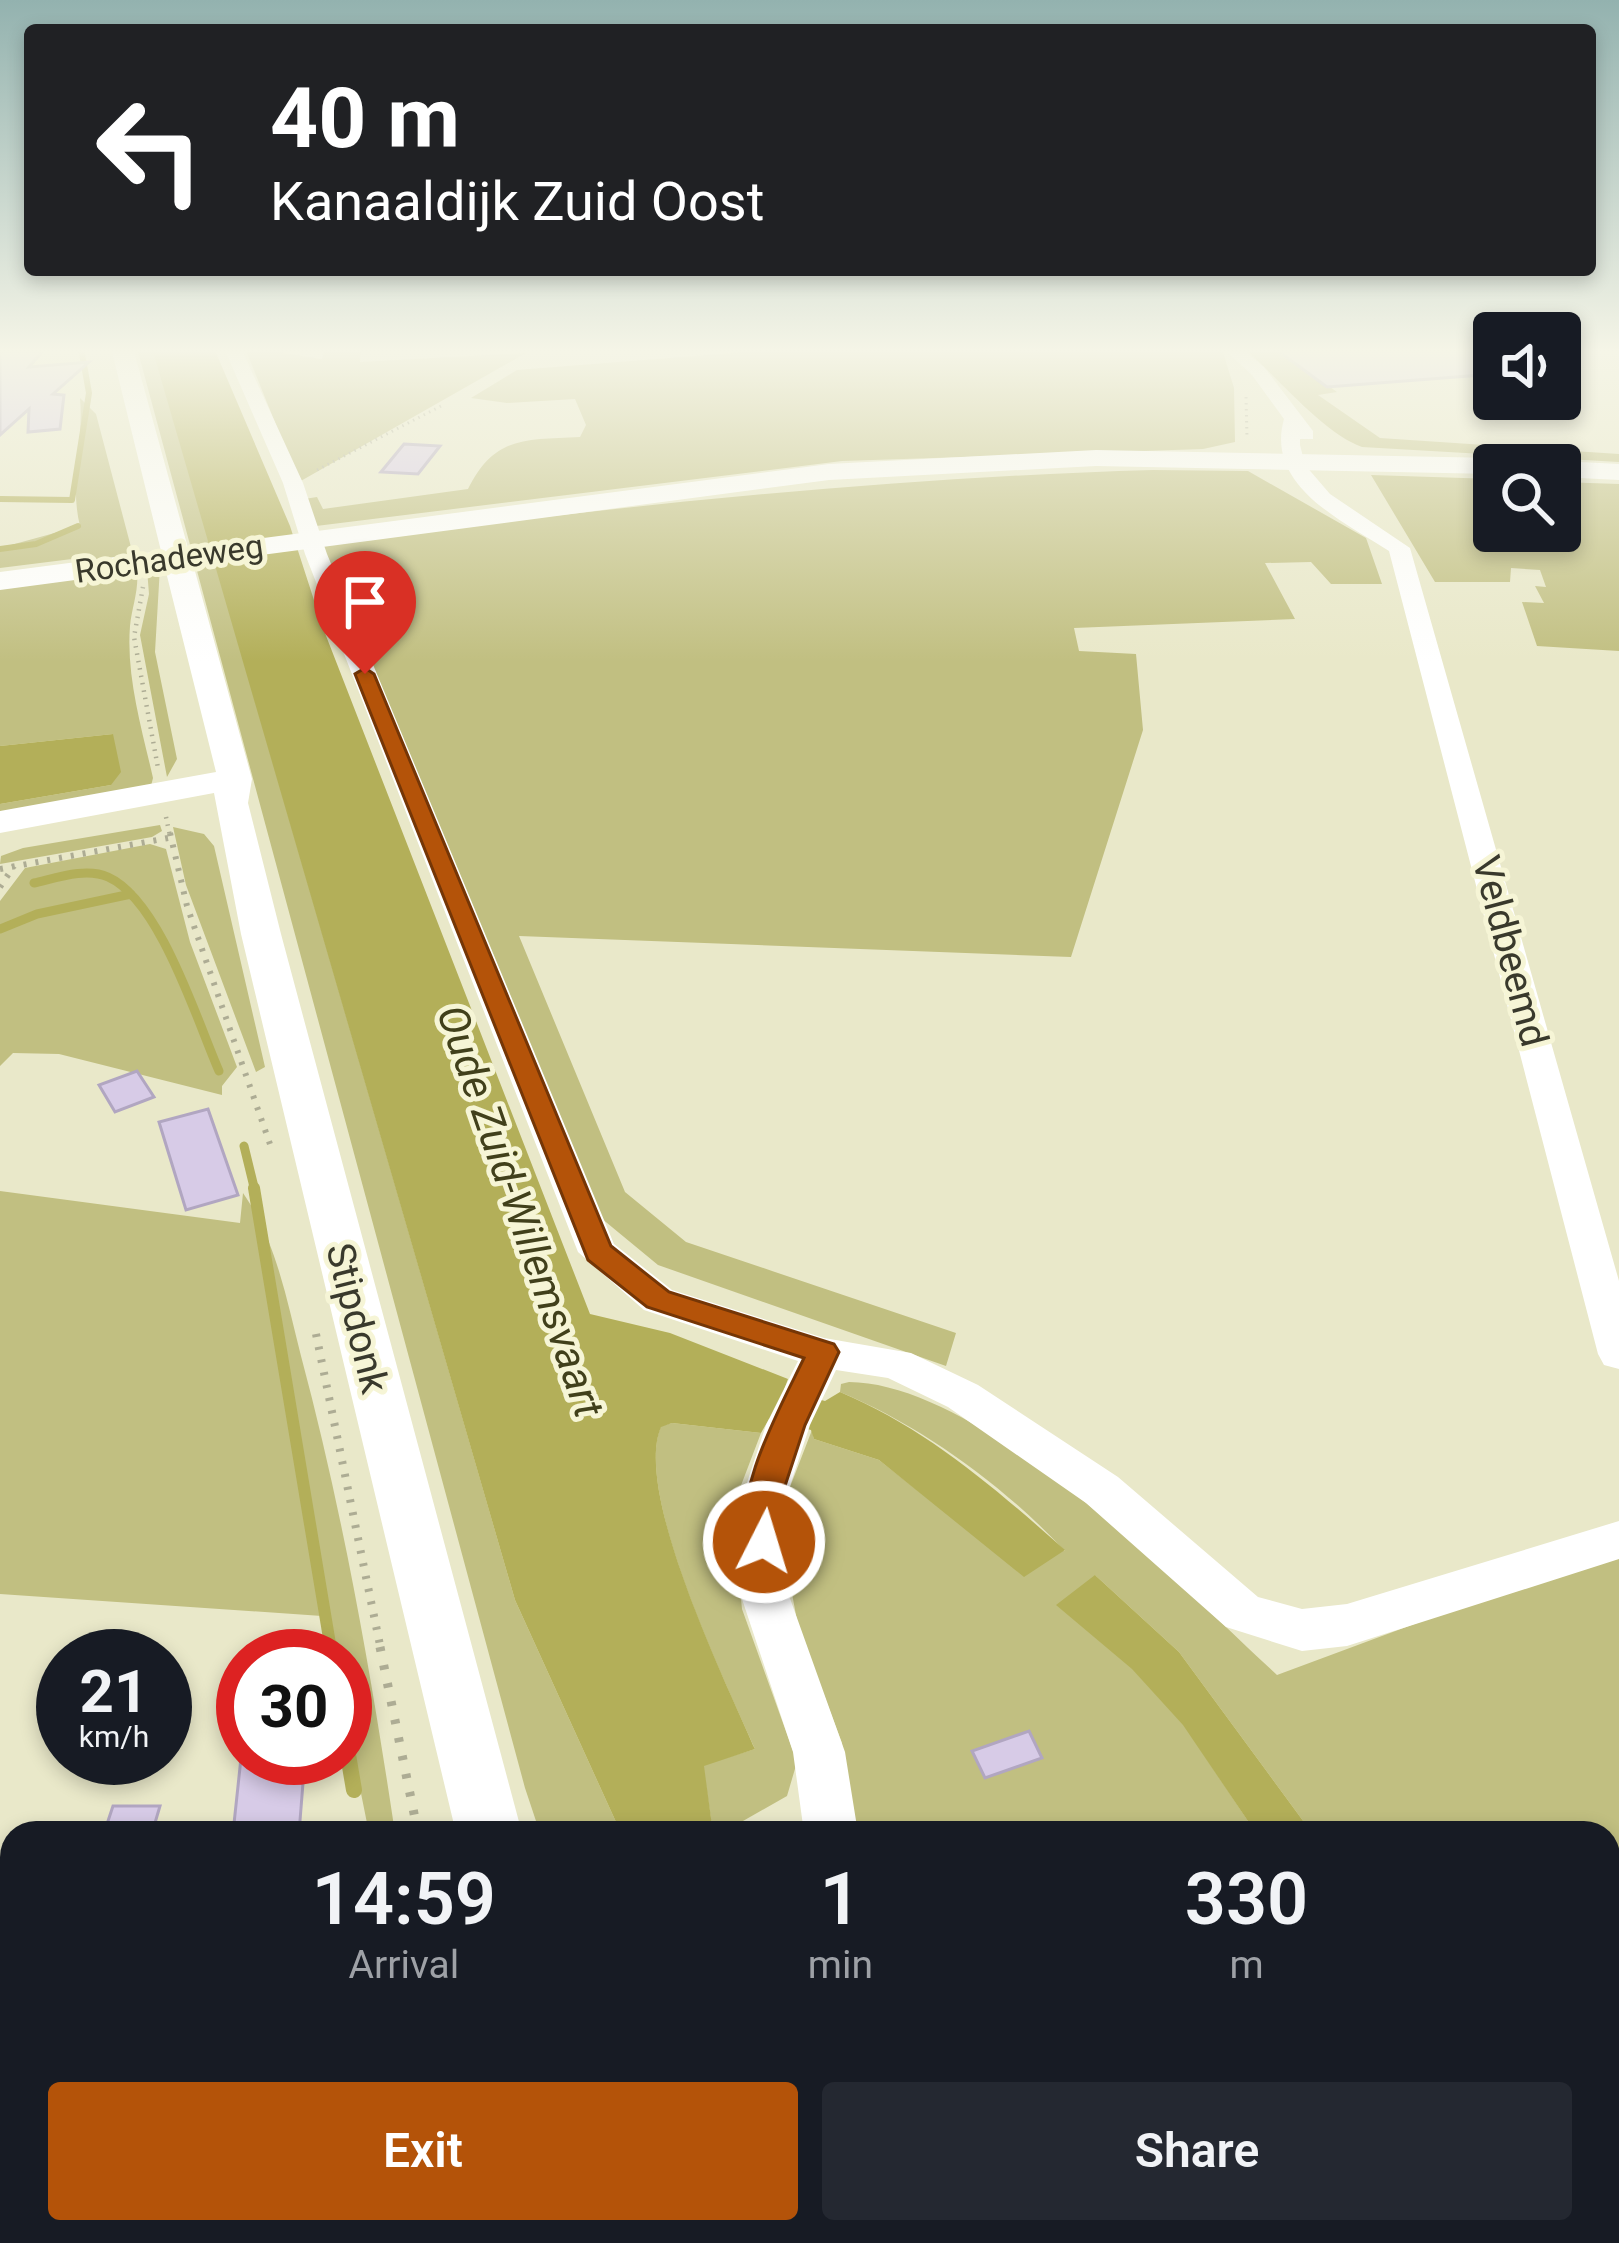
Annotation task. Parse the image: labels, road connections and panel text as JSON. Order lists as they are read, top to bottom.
{
  "streets": {
    "main road": ["Rochadeweg", "Stipdonk"],
    "street": ["Veldbeemd"]
  },
  "crossings": [
    ["Rochadeweg", "Veldbeemd"]
  ],
  "water": ["Oude Zuid-Willemsvaart"],
  "page": {
    "turn": ["40 m", "Kanaaldijk Zuid Oost"],
    "speed": "21 km/h",
    "limit": "30",
    "eta": [
      "14:59",
      "Arrival",
      "1",
      "min",
      "330",
      "m"
    ],
    "buttons": ["Exit", "Share"]
  }
}
